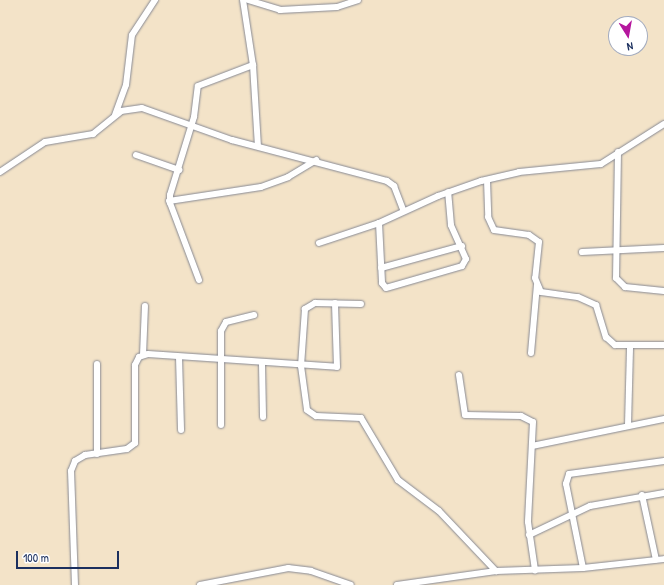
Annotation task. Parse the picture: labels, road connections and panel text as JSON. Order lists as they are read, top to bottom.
{
  "scale_bar": "100 m",
  "north": "bottom"
}
